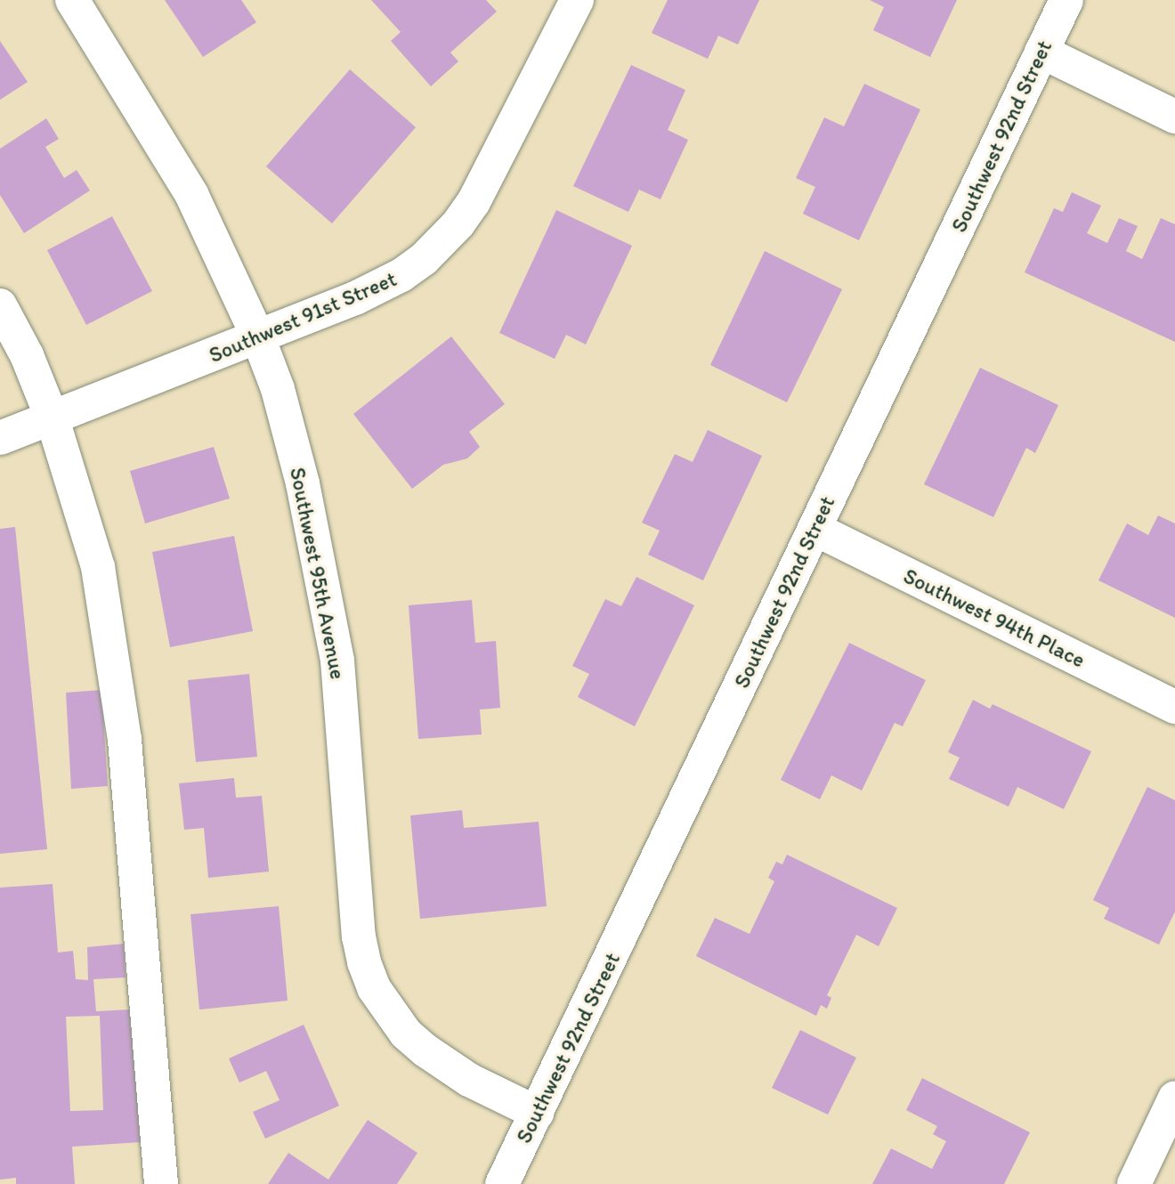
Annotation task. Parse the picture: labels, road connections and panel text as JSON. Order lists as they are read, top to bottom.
{
  "streets": {
    "street": [
      "Southwest 92nd Street",
      "Southwest 91st Street",
      "Southwest 95th Avenue",
      "Southwest 94th Place"
    ]
  },
  "crossings": [
    ["Southwest 92nd Street", "Southwest 95th Avenue"],
    ["Southwest 92nd Street", "Southwest 94th Place"],
    ["Southwest 91st Street", "Southwest 95th Avenue"]
  ]
}
